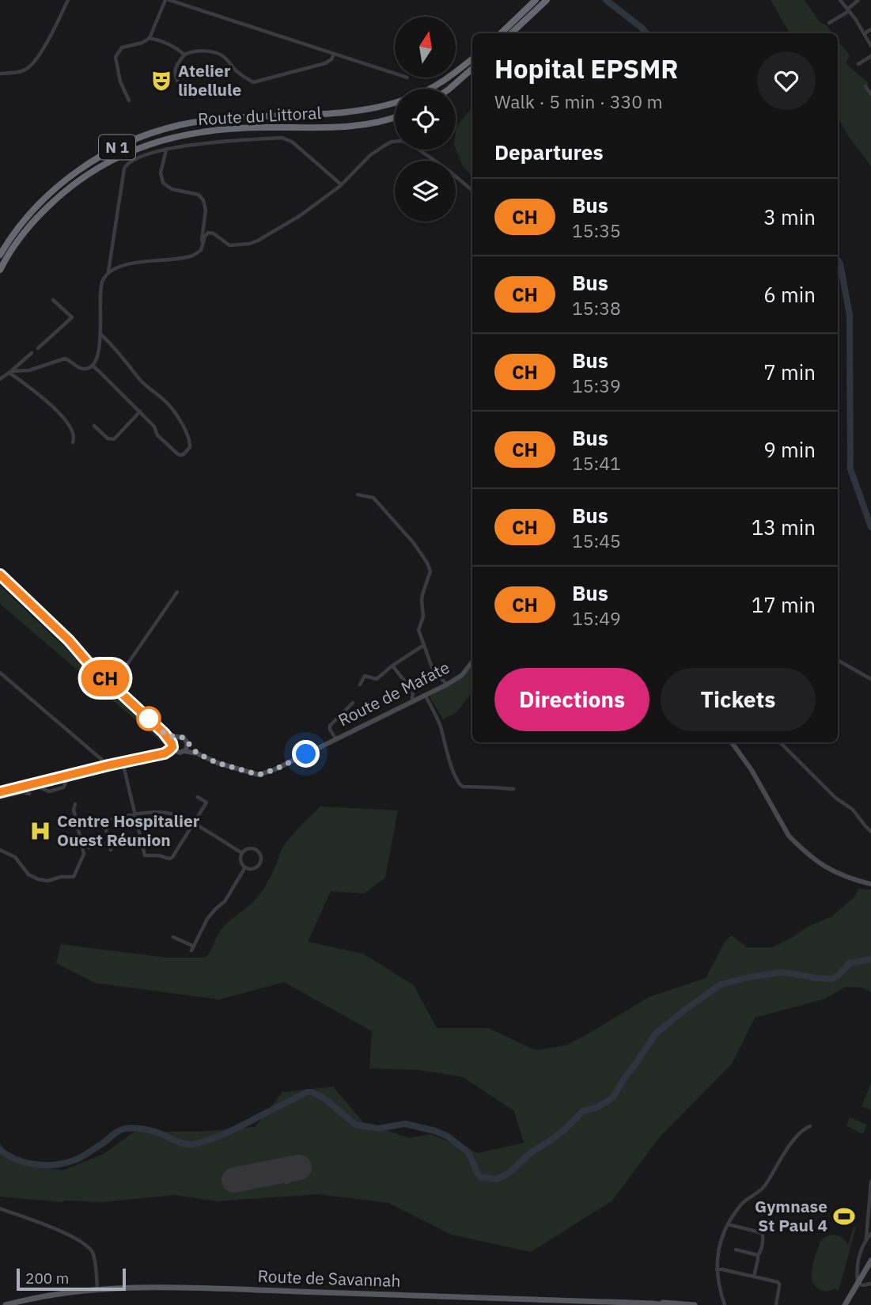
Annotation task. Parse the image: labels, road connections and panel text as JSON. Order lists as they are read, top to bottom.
{
  "streets": {
    "highway": ["Route du Littoral", "N 1"],
    "main road": ["Route de Mafate", "Route de Savannah"]
  },
  "places": {
    "theatre": ["Atelier libellule"],
    "hospital": ["Centre Hospitalier Ouest Réunion"],
    "sports": ["Gymnase St Paul 4"]
  },
  "lines": ["bus line CH"],
  "scale_bar": "200 m",
  "north": "top",
  "page": {
    "on_map": "CH",
    "heading": [
      ["Hopital EPSMR", "Walk · 5 min · 330 m"],
      "Departures"
    ],
    "list": [
      {
        "mark": "CH",
        "name": "Bus",
        "note": "15:35",
        "value": "3 min"
      },
      {
        "mark": "CH",
        "name": "Bus",
        "note": "15:38",
        "value": "6 min"
      },
      {
        "mark": "CH",
        "name": "Bus",
        "note": "15:39",
        "value": "7 min"
      },
      {
        "mark": "CH",
        "name": "Bus",
        "note": "15:41",
        "value": "9 min"
      },
      {
        "mark": "CH",
        "name": "Bus",
        "note": "15:45",
        "value": "13 min"
      },
      {
        "mark": "CH",
        "name": "Bus",
        "note": "15:49",
        "value": "17 min"
      }
    ],
    "buttons": ["Directions", "Tickets"],
    "scale": "200 m"
  }
}
